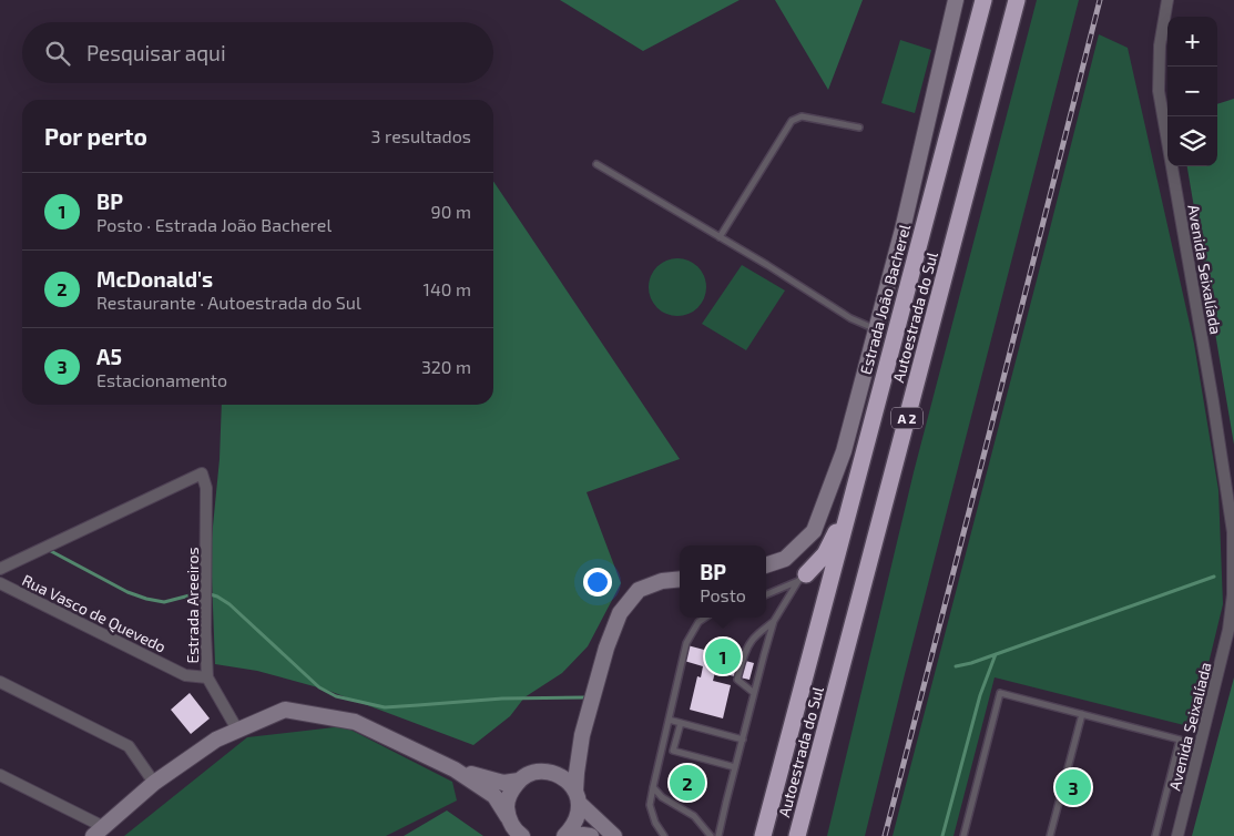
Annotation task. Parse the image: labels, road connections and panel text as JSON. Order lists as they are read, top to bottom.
{
  "streets": {
    "highway": ["Autoestrada do Sul", "A 2"],
    "street": [
      "Avenida Seixalíada",
      "Estrada João Bacherel",
      "Estrada Areeiros",
      "Rua Vasco de Quevedo"
    ]
  },
  "crossings": [
    ["Estrada Areeiros", "Rua Vasco de Quevedo"]
  ],
  "page": {
    "map_buttons": ["+", "−"],
    "search": "Pesquisar aqui",
    "heading": ["Por perto", "3 resultados"],
    "list": [
      {
        "mark": "1",
        "name": "BP",
        "note": "Posto · Estrada João Bacherel",
        "value": "90 m"
      },
      {
        "mark": "2",
        "name": "McDonald's",
        "note": "Restaurante · Autoestrada do Sul",
        "value": "140 m"
      },
      {
        "mark": "3",
        "name": "A5",
        "note": "Estacionamento",
        "value": "320 m"
      }
    ],
    "popup": ["BP", "Posto"],
    "pins": ["1", "2", "3"]
  }
}
